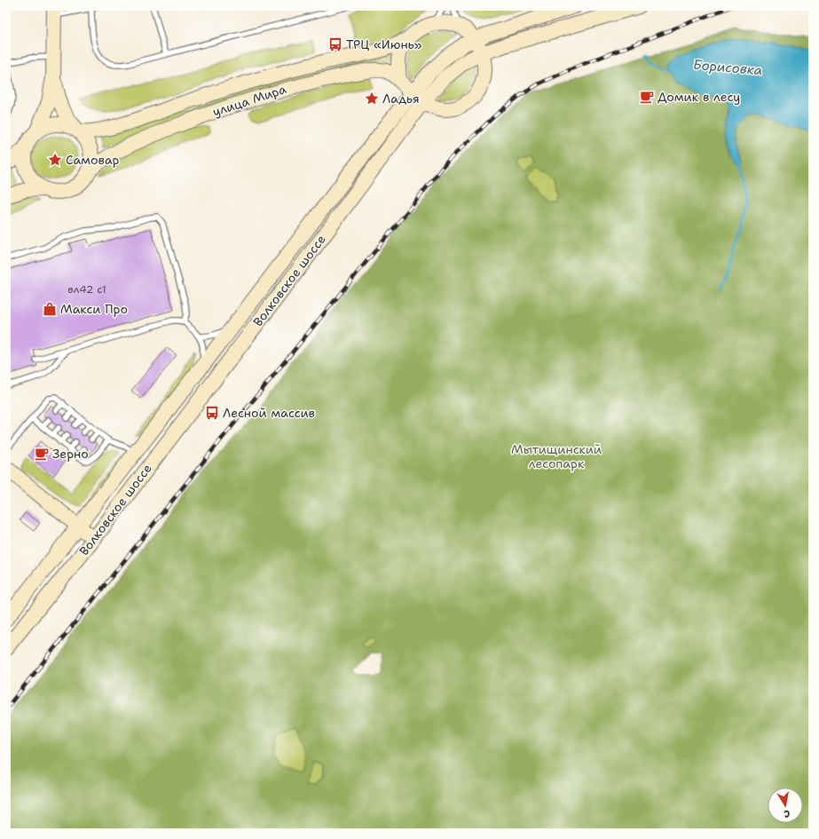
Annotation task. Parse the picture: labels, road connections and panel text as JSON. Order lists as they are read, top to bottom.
{
  "streets": {
    "main road": ["улица Мира", "Волковское шоссе"]
  },
  "crossings": [
    ["улица Мира", "Волковское шоссе"]
  ],
  "water": ["Борисовка"],
  "parks": ["Мытищинский лесопарк"],
  "places": {
    "bus stop": ["ТРЦ «Июнь»", "Лесной массив"],
    "cafe": ["Домик в лесу", "Зерно"],
    "place": ["Ладья", "Самовар"],
    "shop": ["Макси Про"]
  },
  "house_numbers": ["вл42 с1"],
  "north": "bottom"
}
